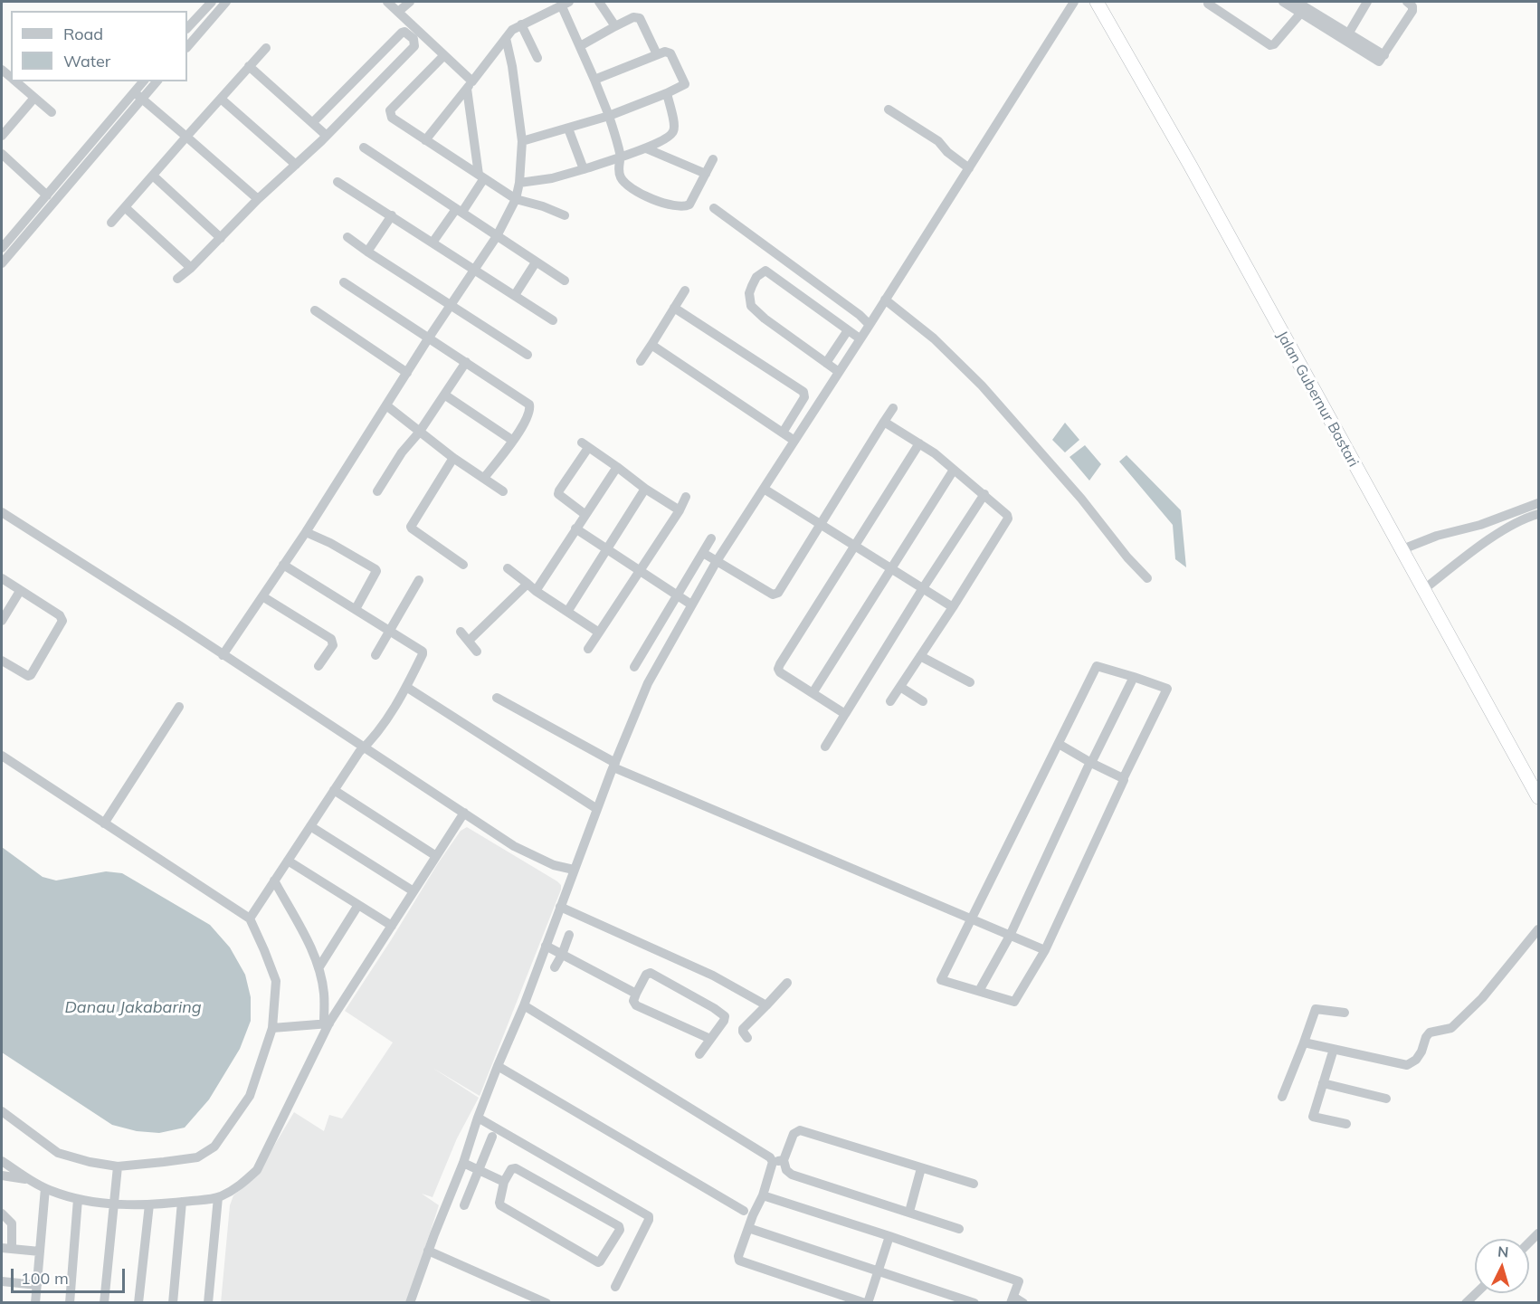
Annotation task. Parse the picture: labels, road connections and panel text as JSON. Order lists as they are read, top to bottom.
{
  "streets": {
    "highway": ["Jalan Gubernur Bastari"]
  },
  "water": ["Danau Jakabaring"],
  "legend": ["Road", "Water"],
  "scale_bar": "100 m",
  "north": "top"
}
